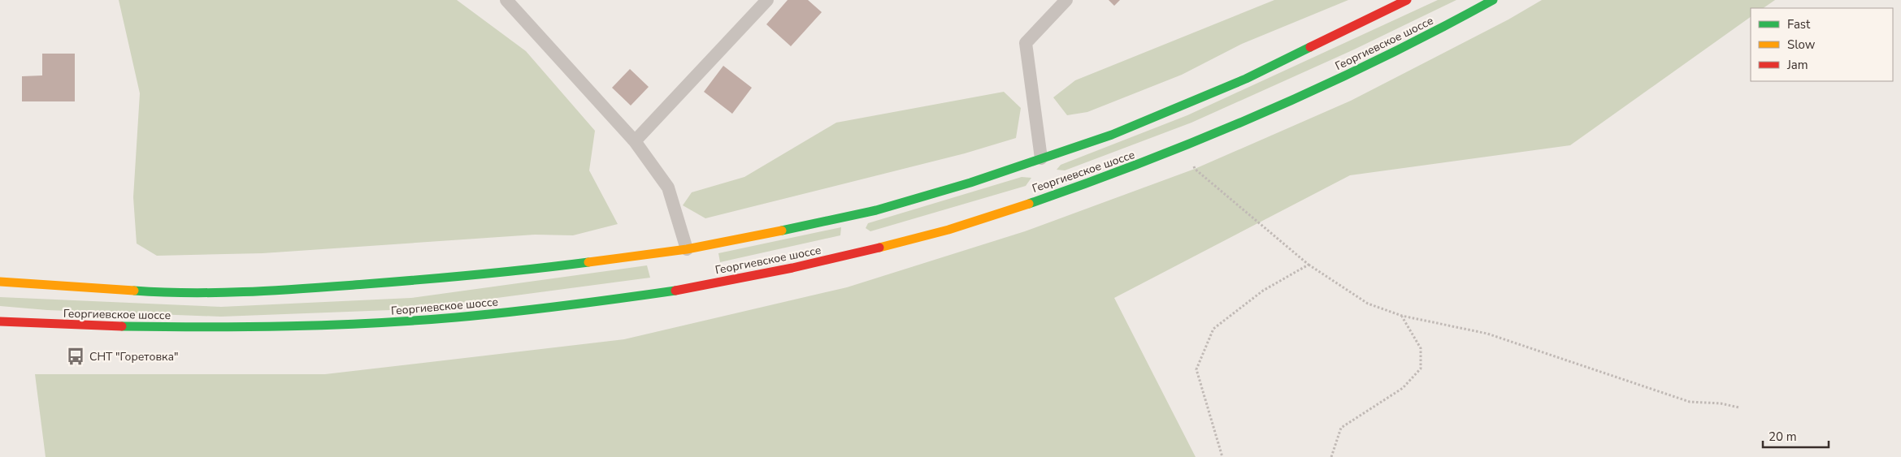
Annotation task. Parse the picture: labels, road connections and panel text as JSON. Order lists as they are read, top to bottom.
{
  "streets": {
    "main road": ["Георгиевское шоссе"]
  },
  "places": {
    "bus stop": ["СНТ \"Горетовка\""]
  },
  "legend": ["Fast", "Slow", "Jam"],
  "scale_bar": "20 m"
}
